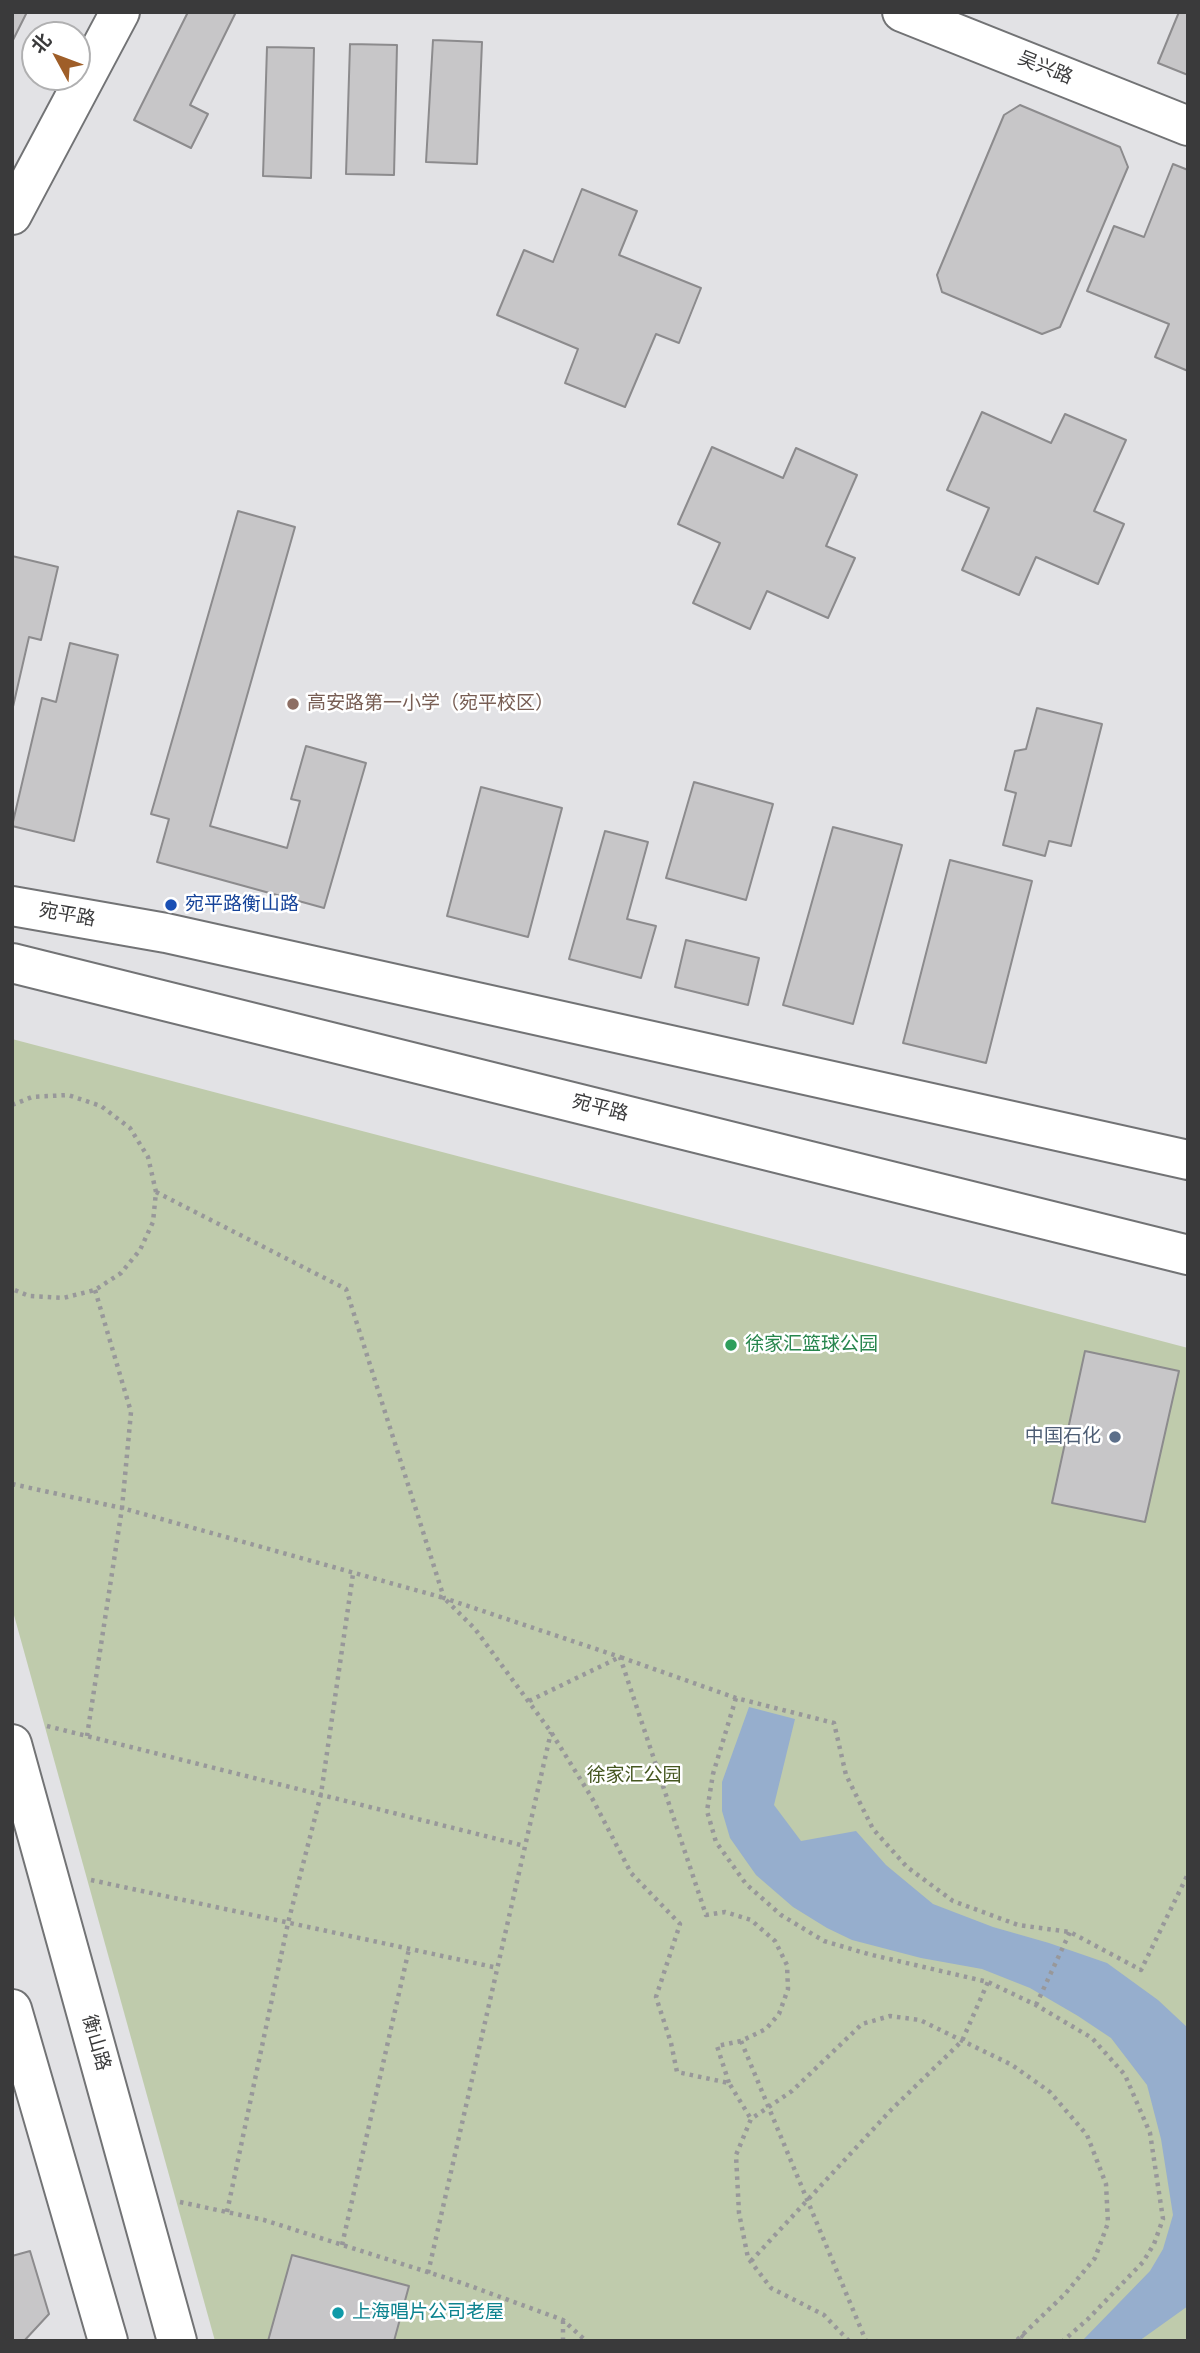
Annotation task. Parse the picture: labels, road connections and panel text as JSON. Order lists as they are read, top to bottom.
{
  "streets": {
    "main road": ["吴兴路", "宛平路", "衡山路"]
  },
  "parks": ["徐家汇公园"],
  "places": [
    "高安路第一小学（宛平校区）",
    "宛平路衡山路",
    "徐家汇篮球公园",
    "中国石化",
    "上海唱片公司老屋"
  ],
  "north": "top left"
}
